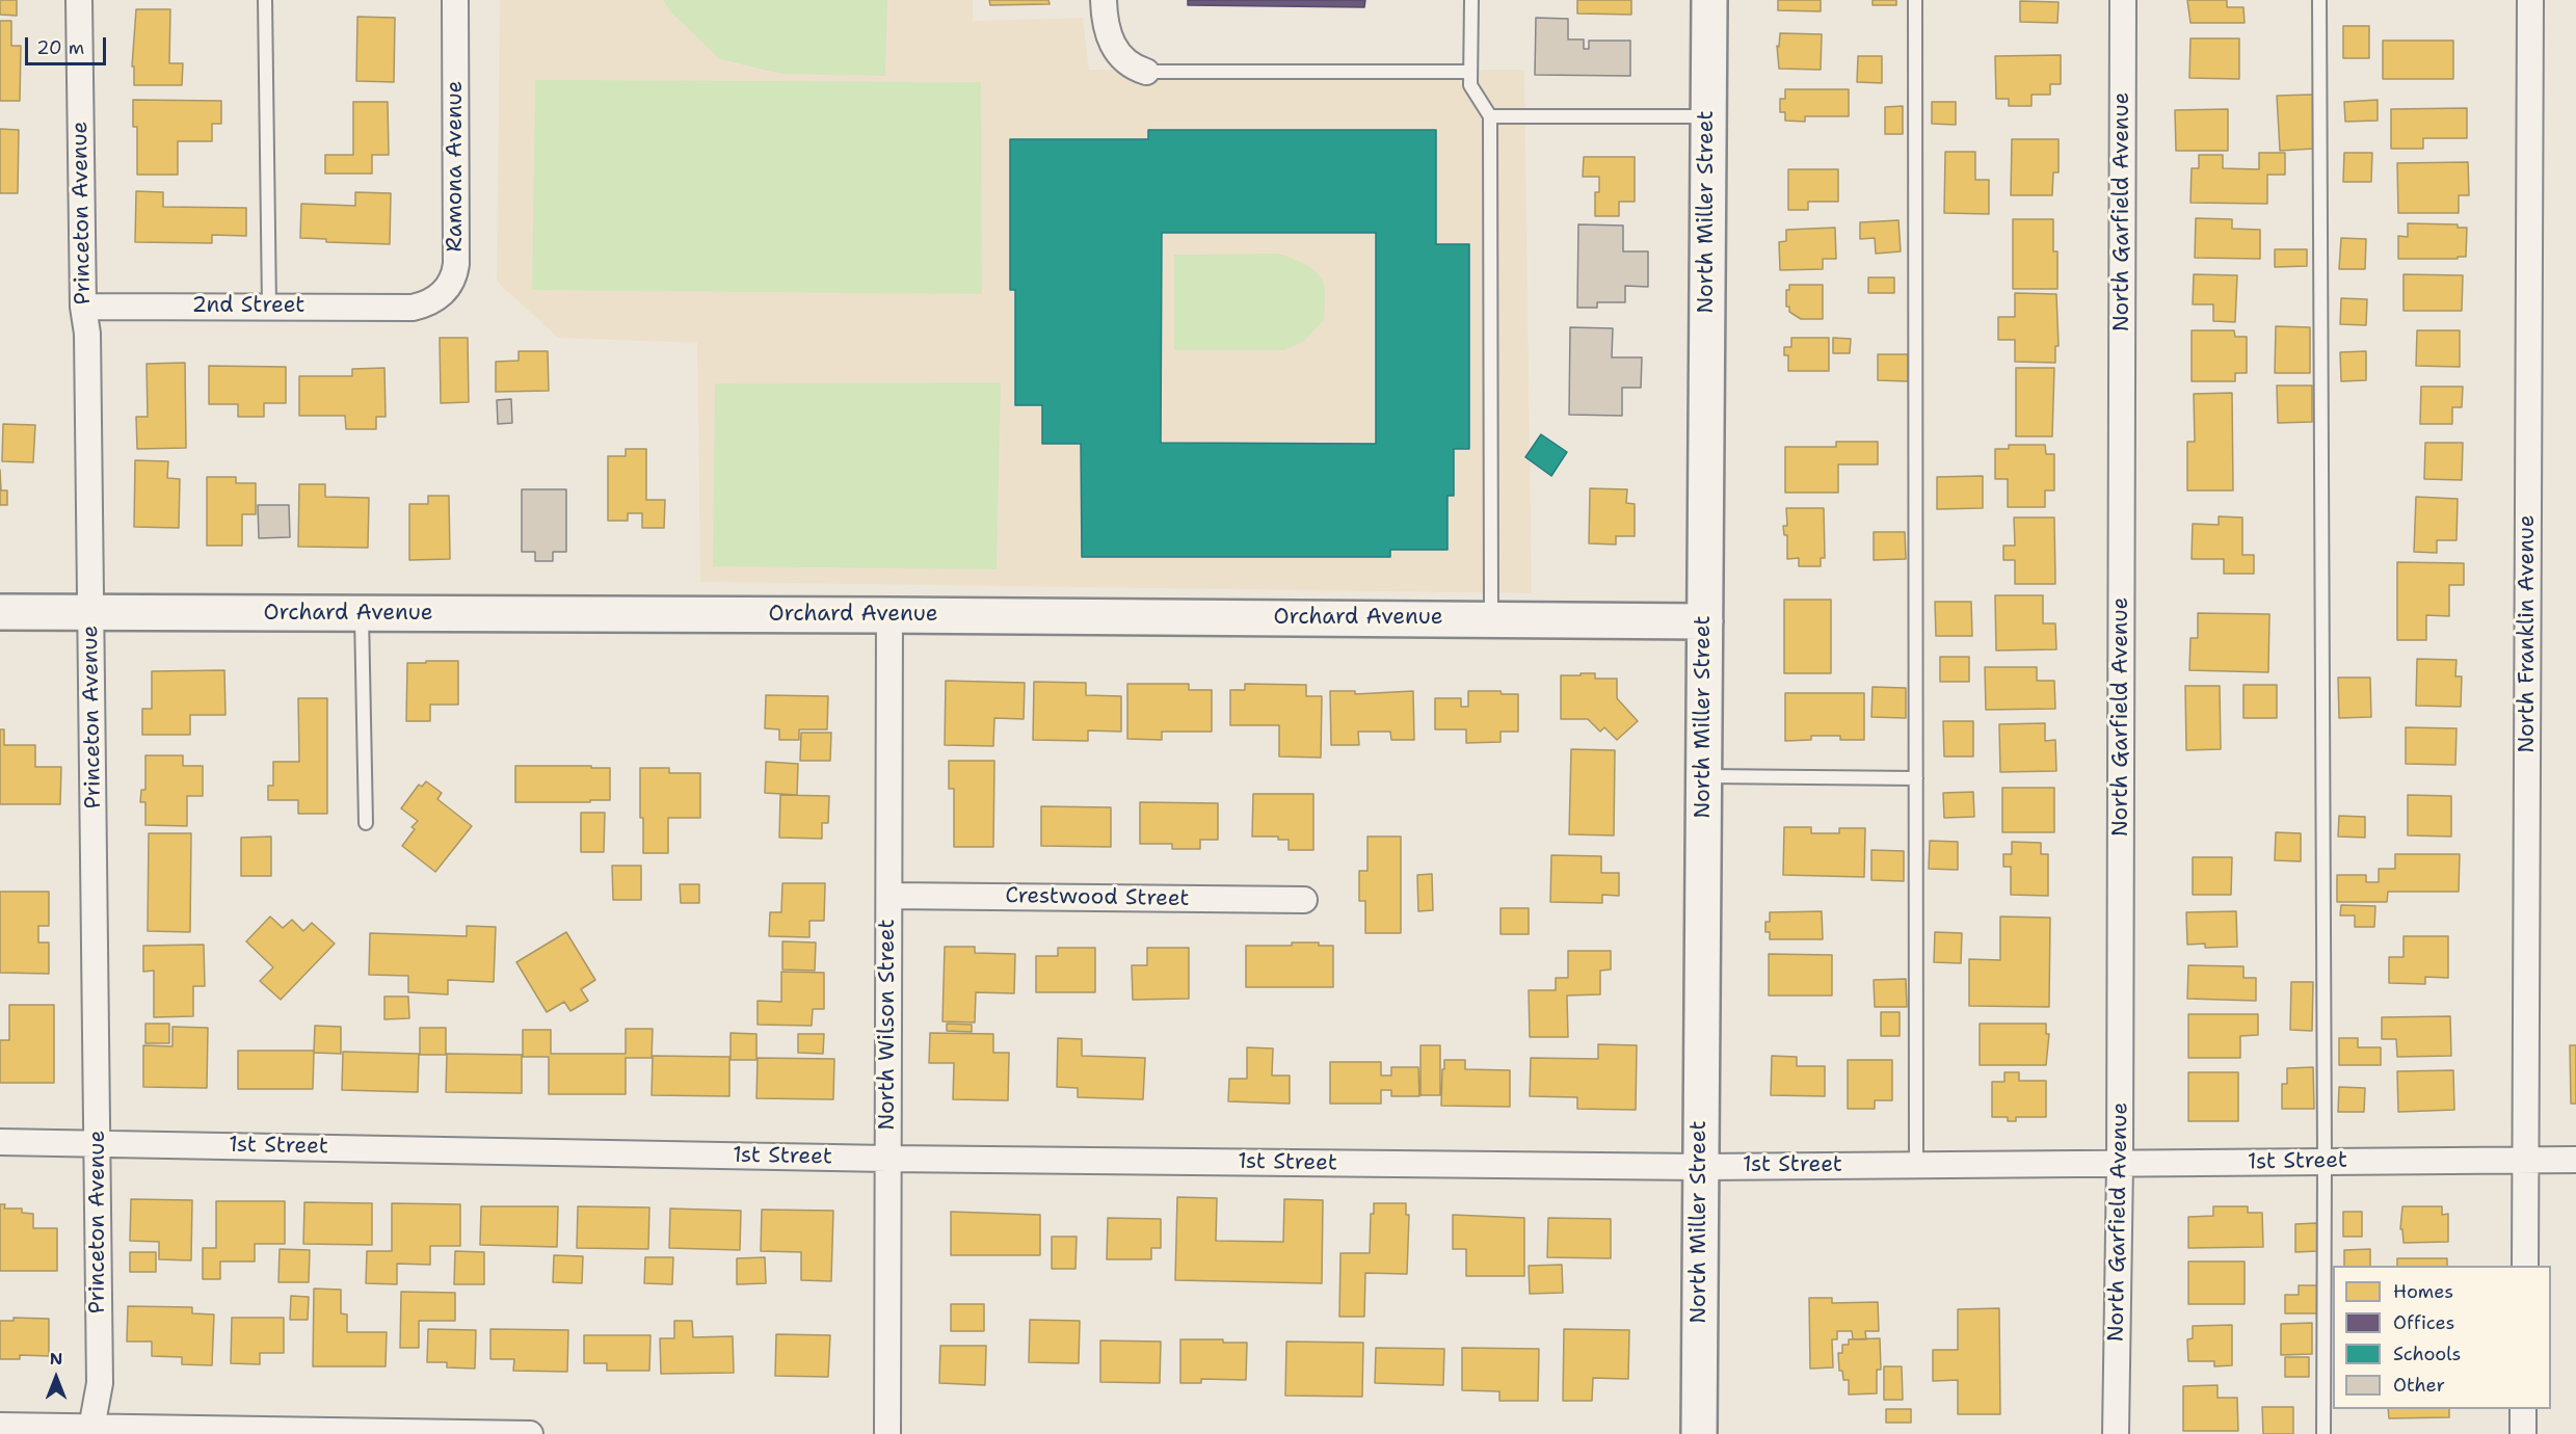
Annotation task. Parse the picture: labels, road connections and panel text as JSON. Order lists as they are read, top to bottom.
{
  "streets": {
    "street": [
      "Ramona Avenue",
      "North Miller Street",
      "North Garfield Avenue",
      "Princeton Avenue",
      "2nd Street",
      "Orchard Avenue",
      "North Franklin Avenue",
      "Crestwood Street",
      "North Wilson Street",
      "1st Street"
    ]
  },
  "crossings": [
    ["Ramona Avenue", "2nd Street"],
    ["North Miller Street", "Orchard Avenue"],
    ["North Miller Street", "1st Street"],
    ["North Garfield Avenue", "1st Street"],
    ["Princeton Avenue", "2nd Street"],
    ["Princeton Avenue", "Orchard Avenue"],
    ["Princeton Avenue", "1st Street"],
    ["Orchard Avenue", "North Wilson Street"],
    ["North Franklin Avenue", "1st Street"],
    ["Crestwood Street", "North Wilson Street"],
    ["North Wilson Street", "1st Street"]
  ],
  "legend": [
    "Homes",
    "Offices",
    "Schools",
    "Other"
  ],
  "scale_bar": "20 m",
  "north": "top"
}
